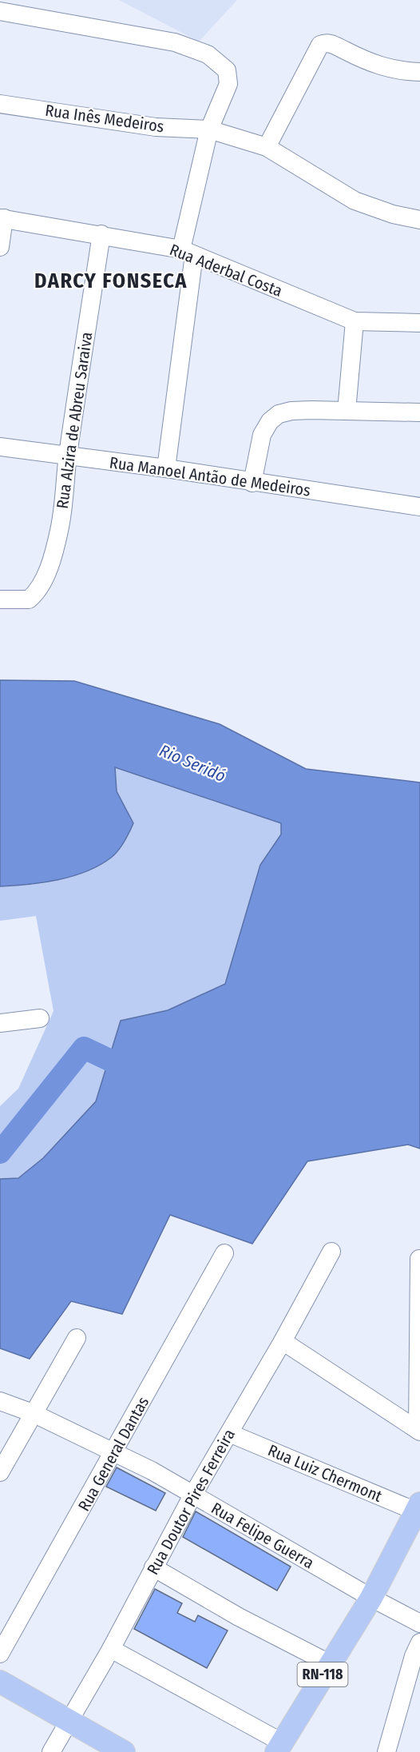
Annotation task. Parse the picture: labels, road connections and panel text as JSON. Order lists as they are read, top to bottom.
{
  "streets": {
    "main road": ["RN-118"],
    "street": [
      "Rua Inês Medeiros",
      "Rua Aderbal Costa",
      "Rua Alzira de Abreu Saraiva",
      "Rua Manoel Antão de Medeiros",
      "Rua General Dantas",
      "Rua Luiz Chermont",
      "Rua Doutor Pires Ferreira",
      "Rua Felipe Guerra"
    ]
  },
  "crossings": [
    ["Rua Aderbal Costa", "Rua Alzira de Abreu Saraiva"],
    ["Rua Alzira de Abreu Saraiva", "Rua Manoel Antão de Medeiros"],
    ["Rua General Dantas", "Rua Felipe Guerra"],
    ["Rua Luiz Chermont", "Rua Doutor Pires Ferreira"],
    ["Rua Luiz Chermont", "RN-118"],
    ["Rua Doutor Pires Ferreira", "Rua Felipe Guerra"],
    ["Rua Felipe Guerra", "RN-118"]
  ],
  "districts": ["DARCY FONSECA"],
  "water": ["Rio Seridó"]
}
